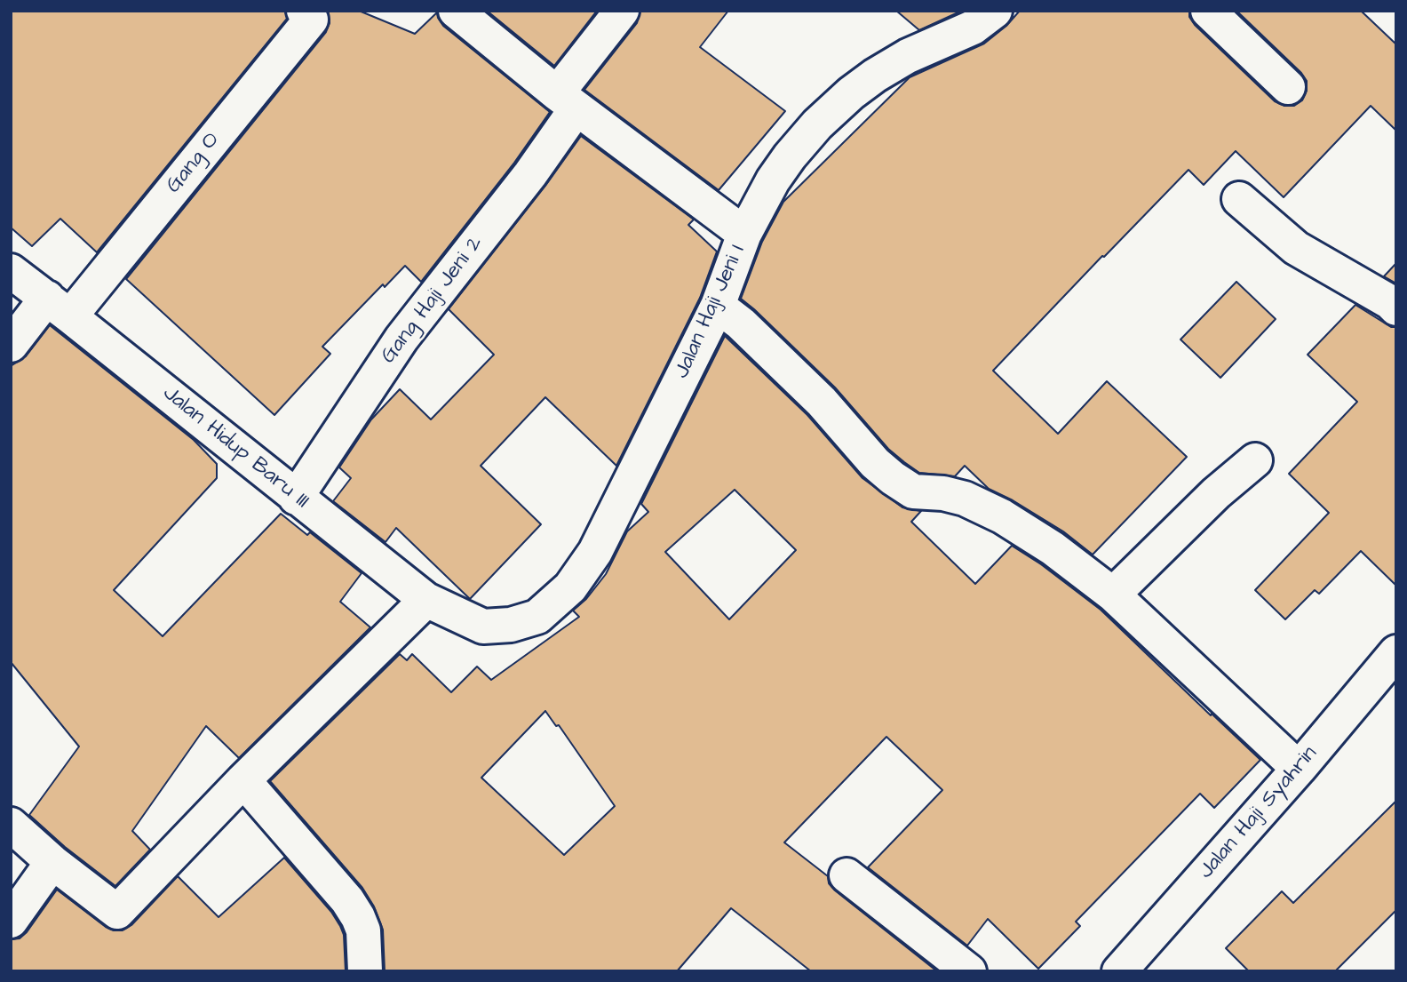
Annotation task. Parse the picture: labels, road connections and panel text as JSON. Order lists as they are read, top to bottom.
{
  "streets": {
    "street": [
      "Gang O",
      "Gang Haji Jeni 2",
      "Jalan Haji Jeni I",
      "Jalan Hidup Baru III",
      "Jalan Haji Syahrin"
    ]
  },
  "crossings": [
    ["Gang O", "Jalan Hidup Baru III"],
    ["Gang Haji Jeni 2", "Jalan Hidup Baru III"],
    ["Jalan Haji Jeni I", "Jalan Hidup Baru III"]
  ]
}
